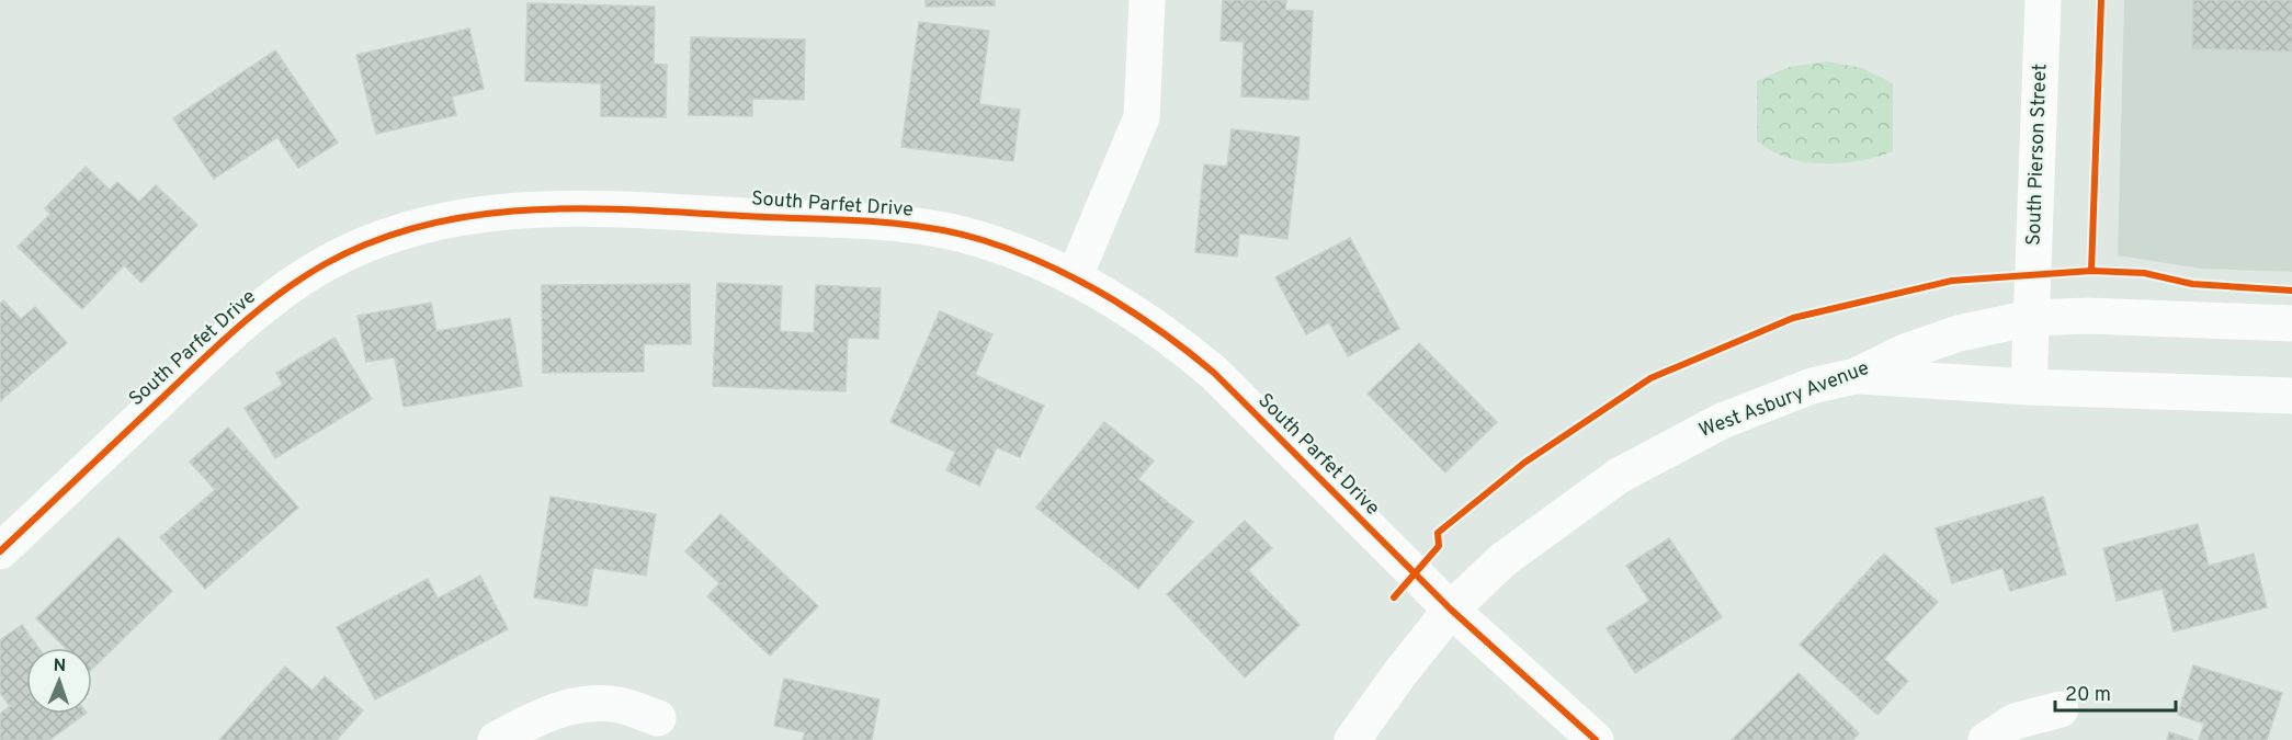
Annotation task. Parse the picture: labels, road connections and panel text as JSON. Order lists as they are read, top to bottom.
{
  "streets": {
    "street": ["South Pierson Street", "South Parfet Drive", "West Asbury Avenue"]
  },
  "crossings": [
    ["South Pierson Street", "West Asbury Avenue"],
    ["South Parfet Drive", "West Asbury Avenue"]
  ],
  "scale_bar": "20 m",
  "north": "top"
}
